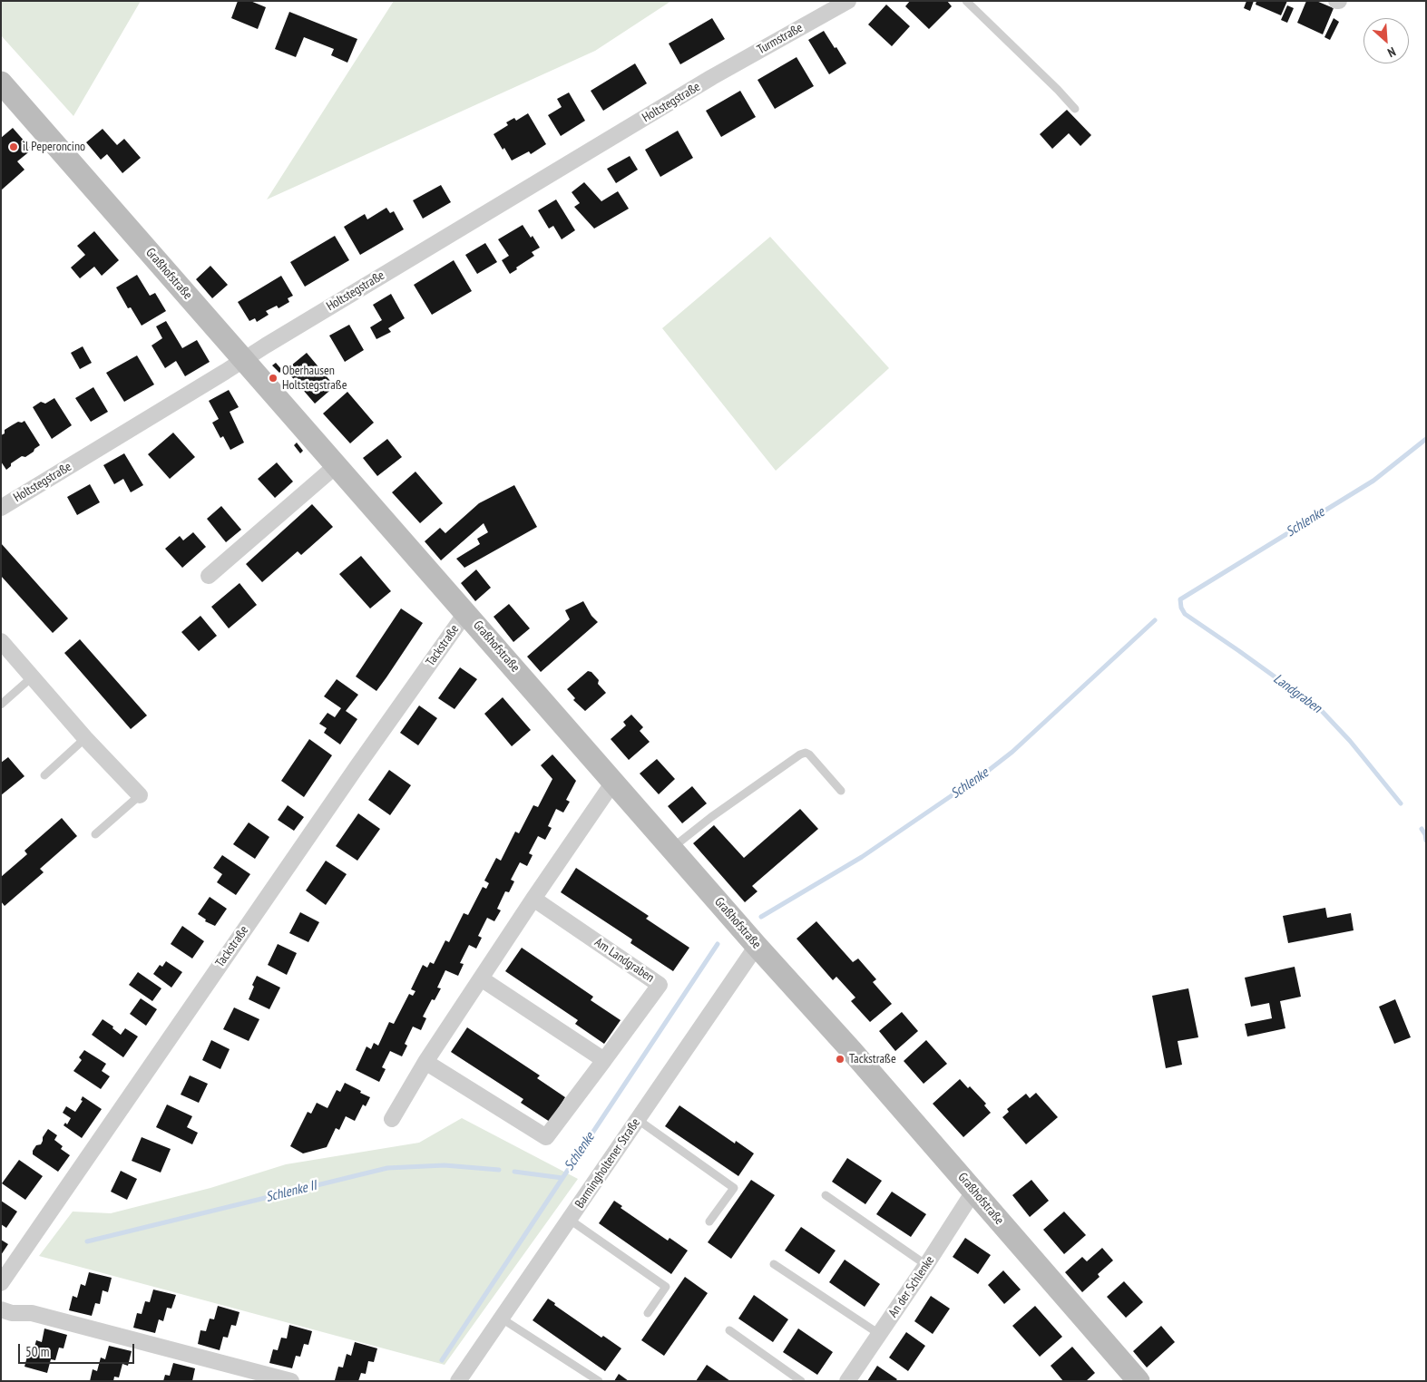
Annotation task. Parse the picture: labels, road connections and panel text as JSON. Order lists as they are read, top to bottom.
{
  "streets": {
    "street": [
      "Turmstraße",
      "Holtstegstraße",
      "Graßhofstraße",
      "Tackstraße",
      "Am Landgraben",
      "Barmingholtener Straße",
      "An der Schlenke"
    ]
  },
  "crossings": [
    ["Turmstraße", "Holtstegstraße"],
    ["Holtstegstraße", "Graßhofstraße"],
    ["Graßhofstraße", "Tackstraße"],
    ["Graßhofstraße", "Barmingholtener Straße"],
    ["Graßhofstraße", "An der Schlenke"]
  ],
  "water": ["Schlenke", "Landgraben", "Schlenke II"],
  "places": ["il Peperoncino", "Oberhausen Holtstegstraße", "Tackstraße"],
  "scale_bar": "50 m",
  "north": "bottom right"
}
